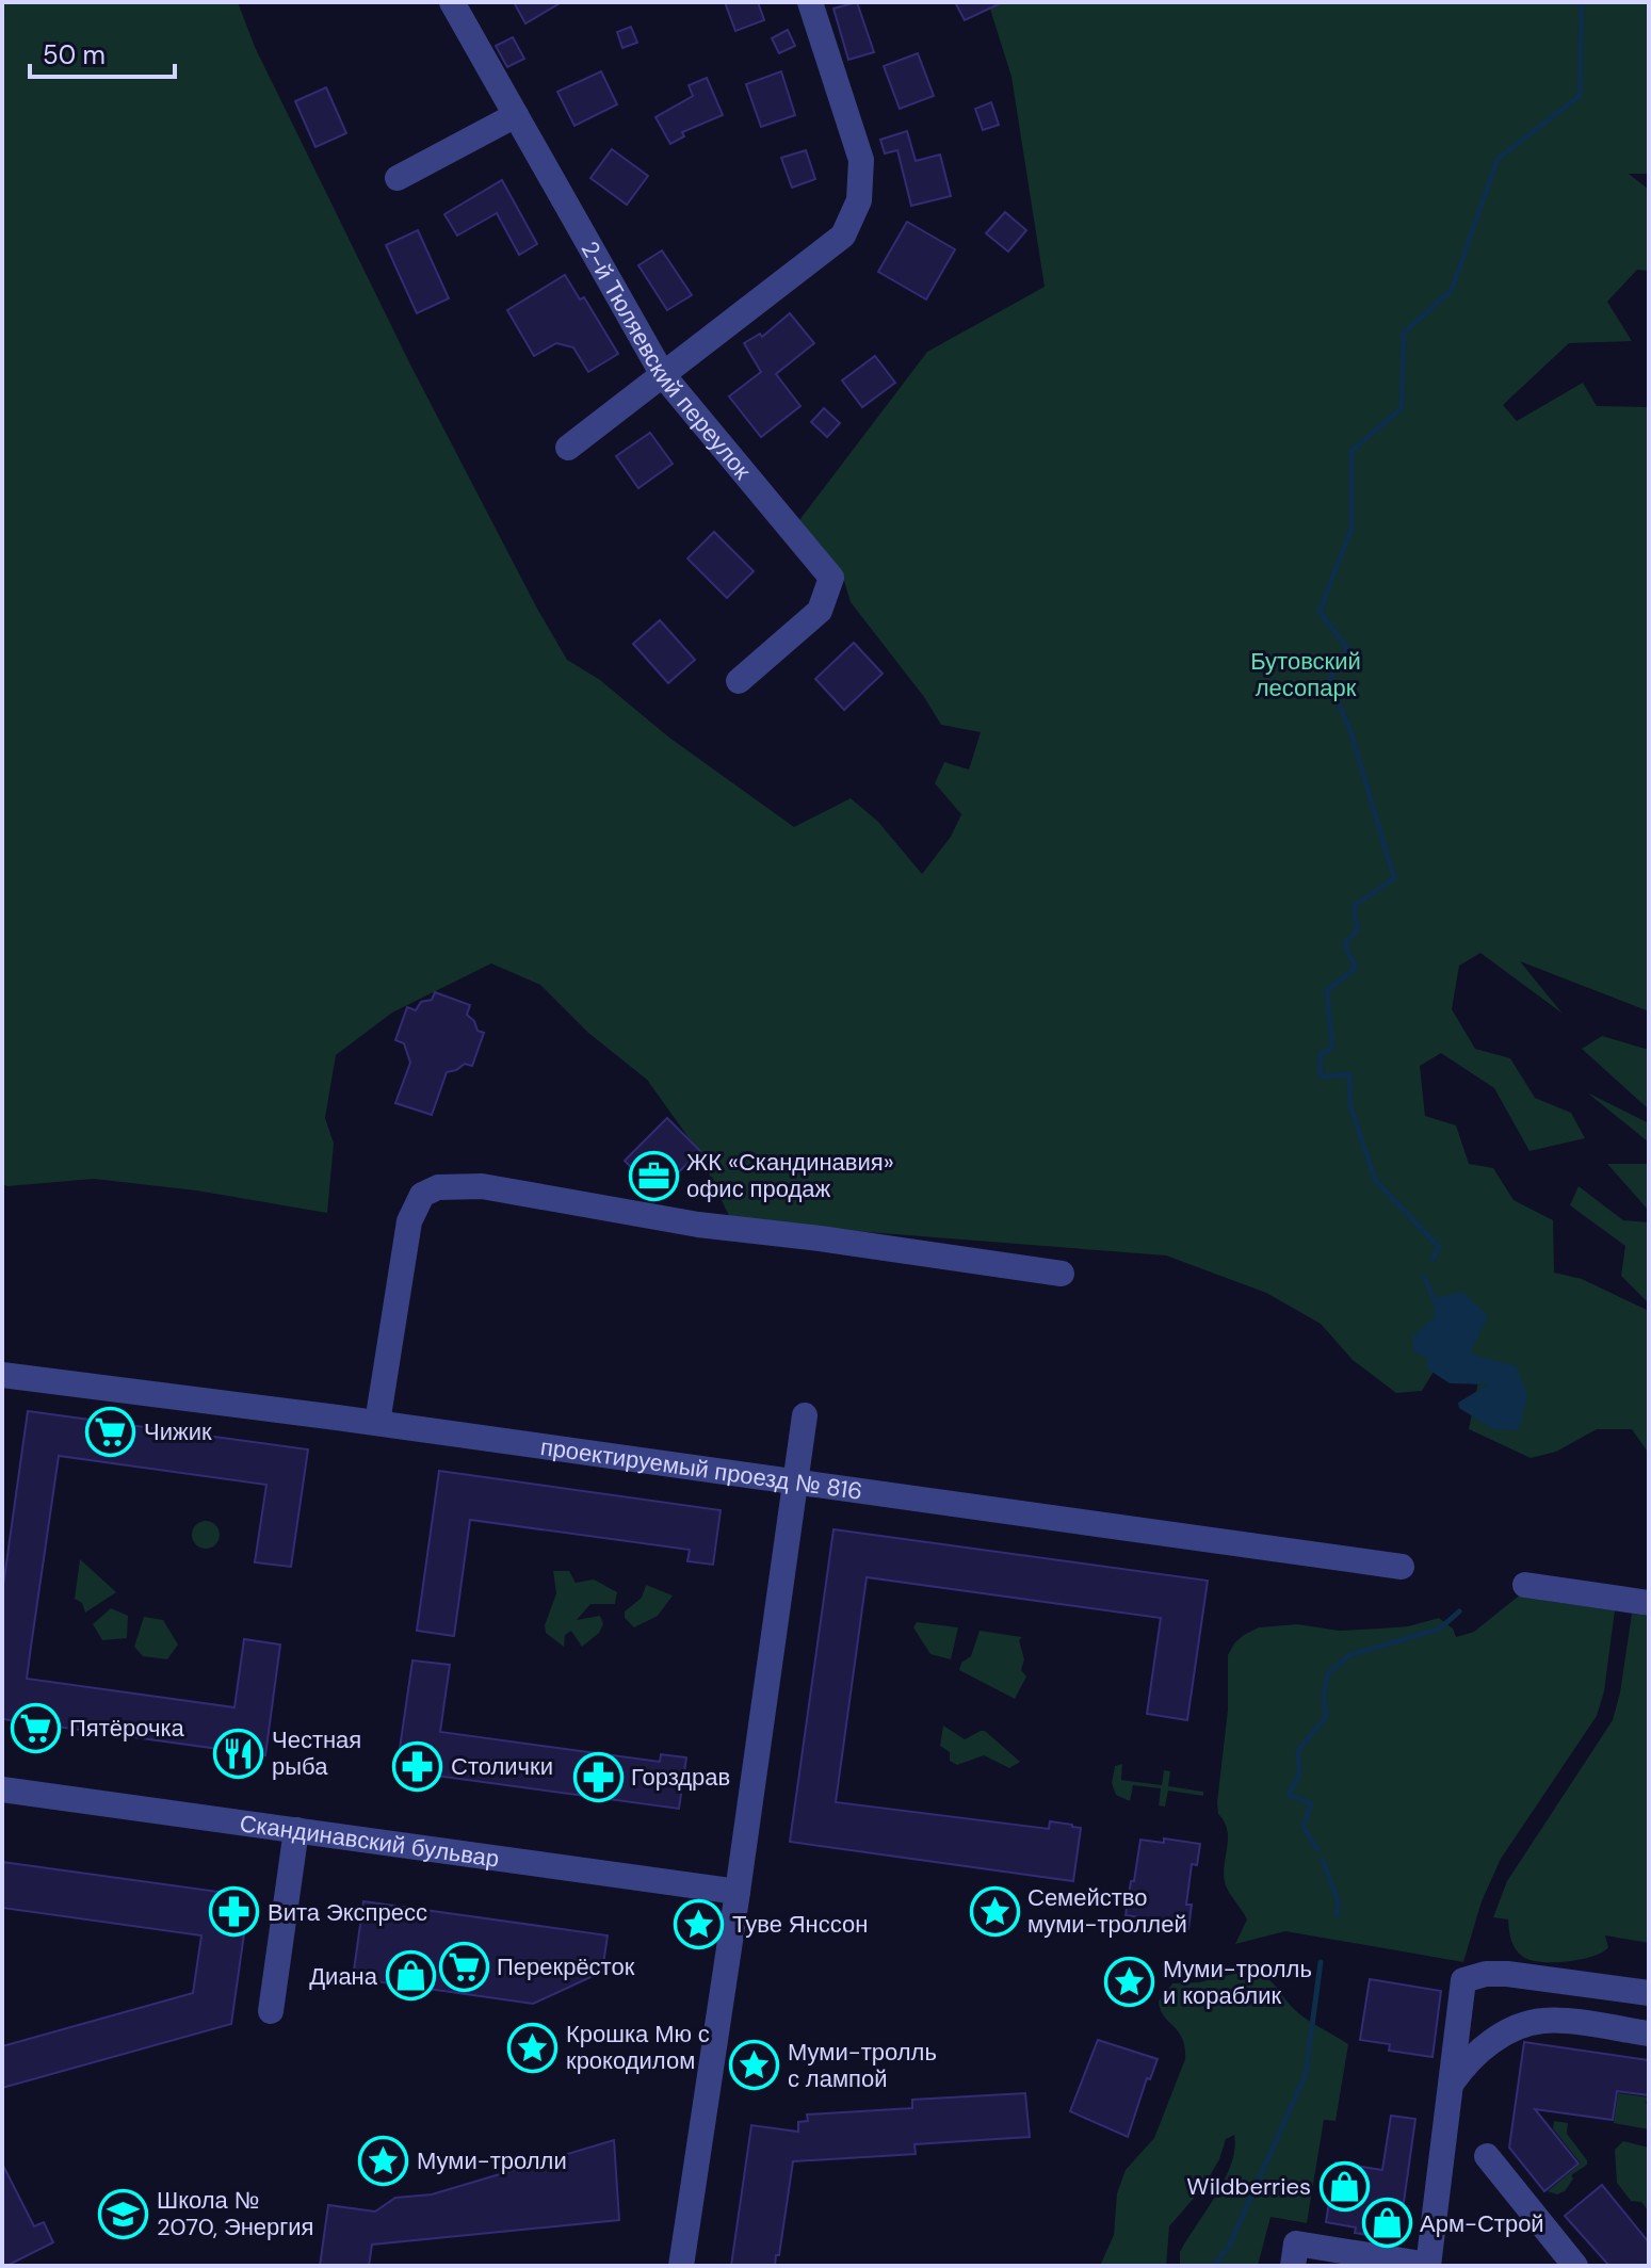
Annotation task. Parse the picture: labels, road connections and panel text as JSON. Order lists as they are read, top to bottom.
{
  "streets": {
    "street": ["2-й Тюляевский переулок", "проектируемый проезд № 816", "Скандинавский бульвар"]
  },
  "parks": ["Бутовский лесопарк"],
  "places": {
    "office": ["ЖК «Скандинавия» офис продаж"],
    "supermarket": ["Чижик", "Пятёрочка", "Перекрёсток"],
    "restaurant": ["Честная рыба"],
    "pharmacy": ["Столички", "Горздрав", "Вита Экспресс"],
    "place": [
      "Семейство муми-троллей",
      "Туве Янссон",
      "Муми-тролль и кораблик",
      "Крошка Мю с крокодилом",
      "Муми-тролль с лампой",
      "Муми-тролли"
    ],
    "shop": ["Диана", "Wildberries", "Арм-Строй"],
    "school or university": ["Школа № 2070, Энергия"]
  },
  "scale_bar": "50 m"
}
